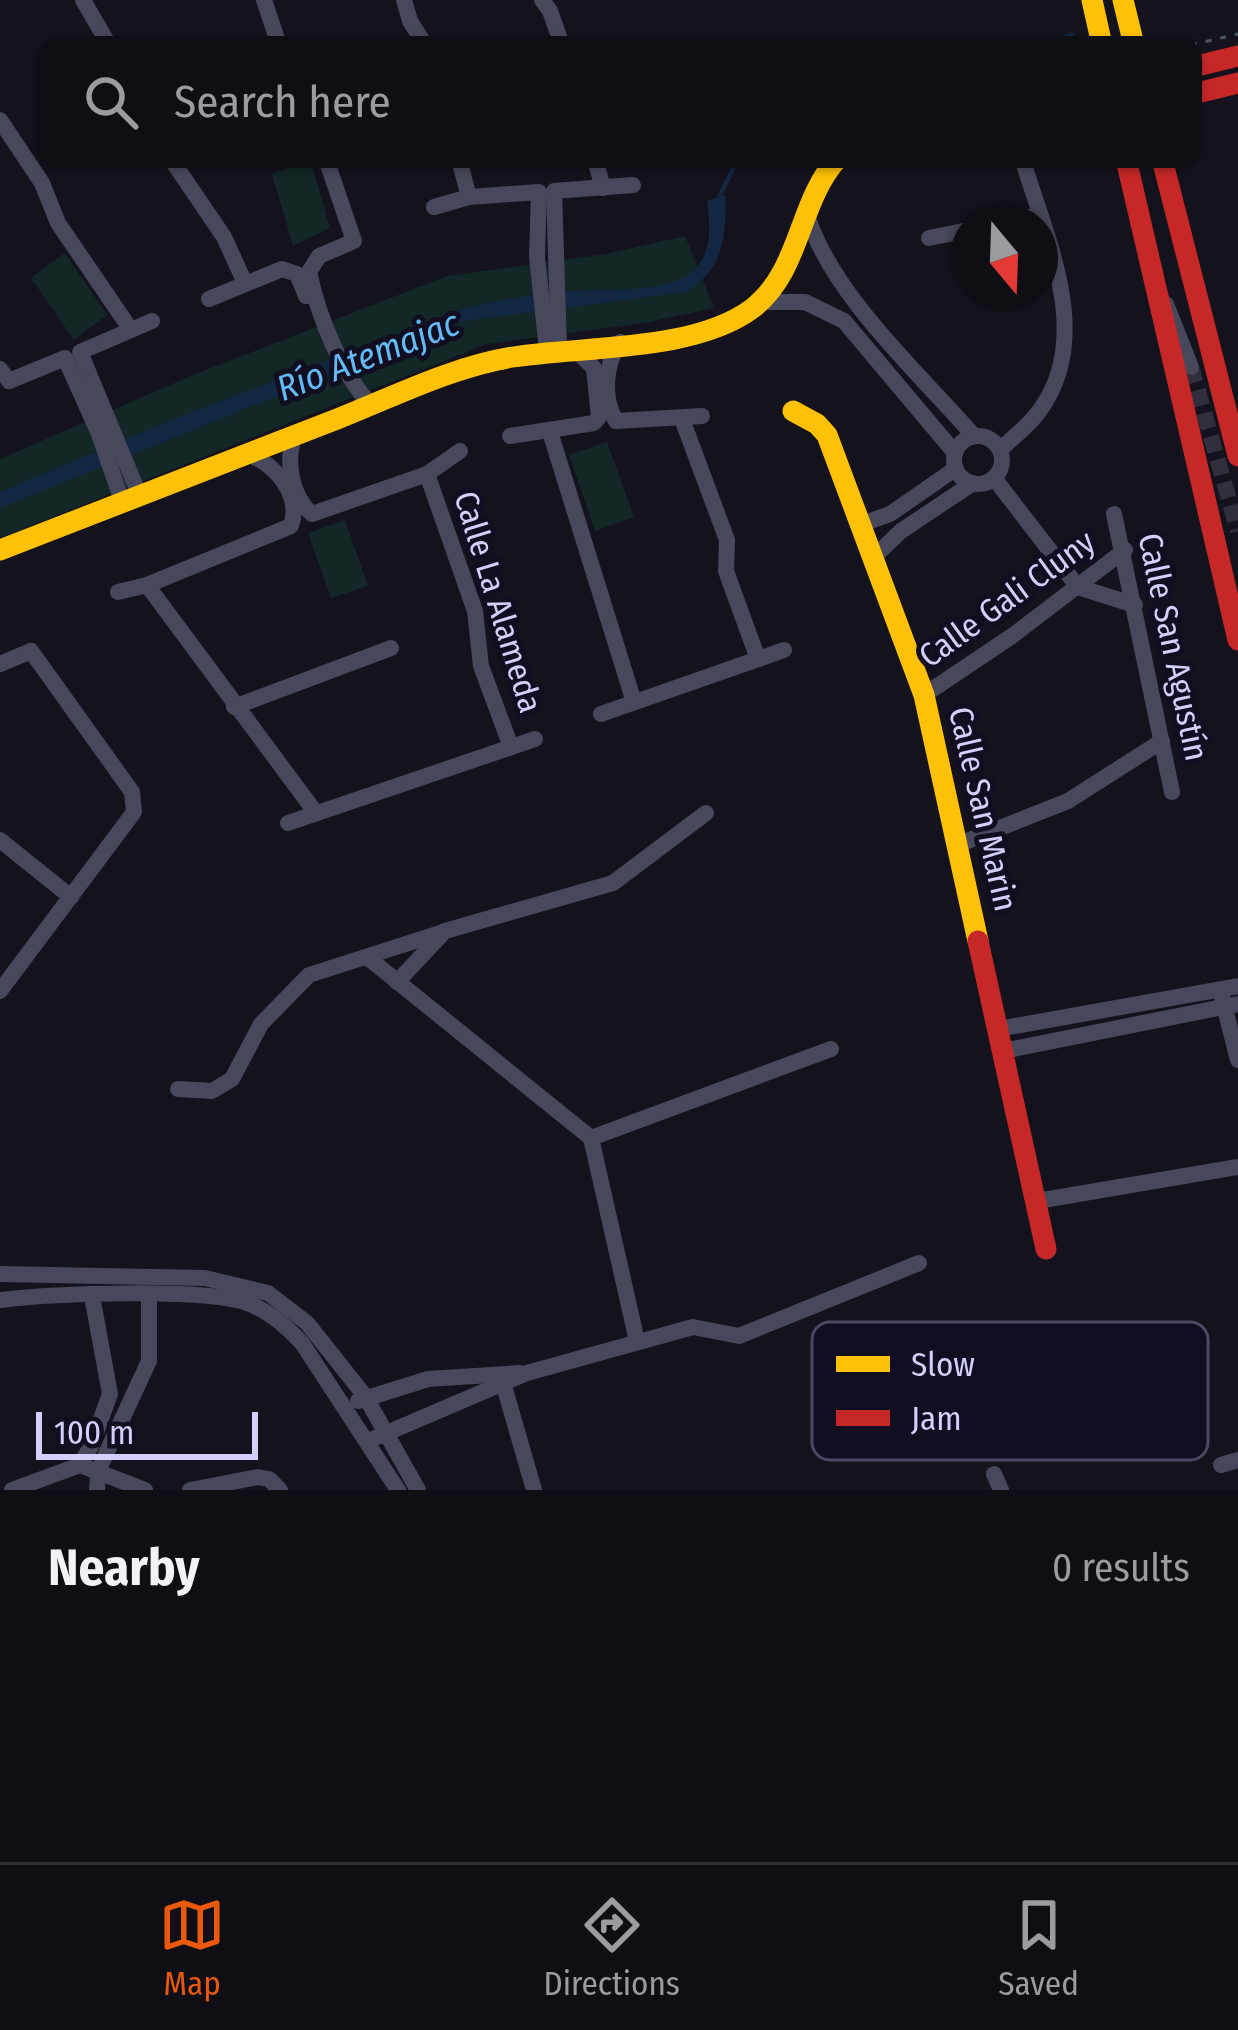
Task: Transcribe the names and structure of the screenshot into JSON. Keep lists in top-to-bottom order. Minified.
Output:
{"streets":{"street":["Calle Gali Cluny","Calle La Alameda","Calle San Agustín","Calle San Marin"]},"crossings":[["Calle Gali Cluny","Calle San Agustín"],["Calle Gali Cluny","Calle San Marin"]],"water":["Río Atemajac"],"legend":["Slow","Jam"],"scale_bar":"100 m","north":"bottom","page":{"search":"Search here","scale":"100 m","heading":["Nearby","0 results"],"nav":["Map","Directions","Saved"]}}
